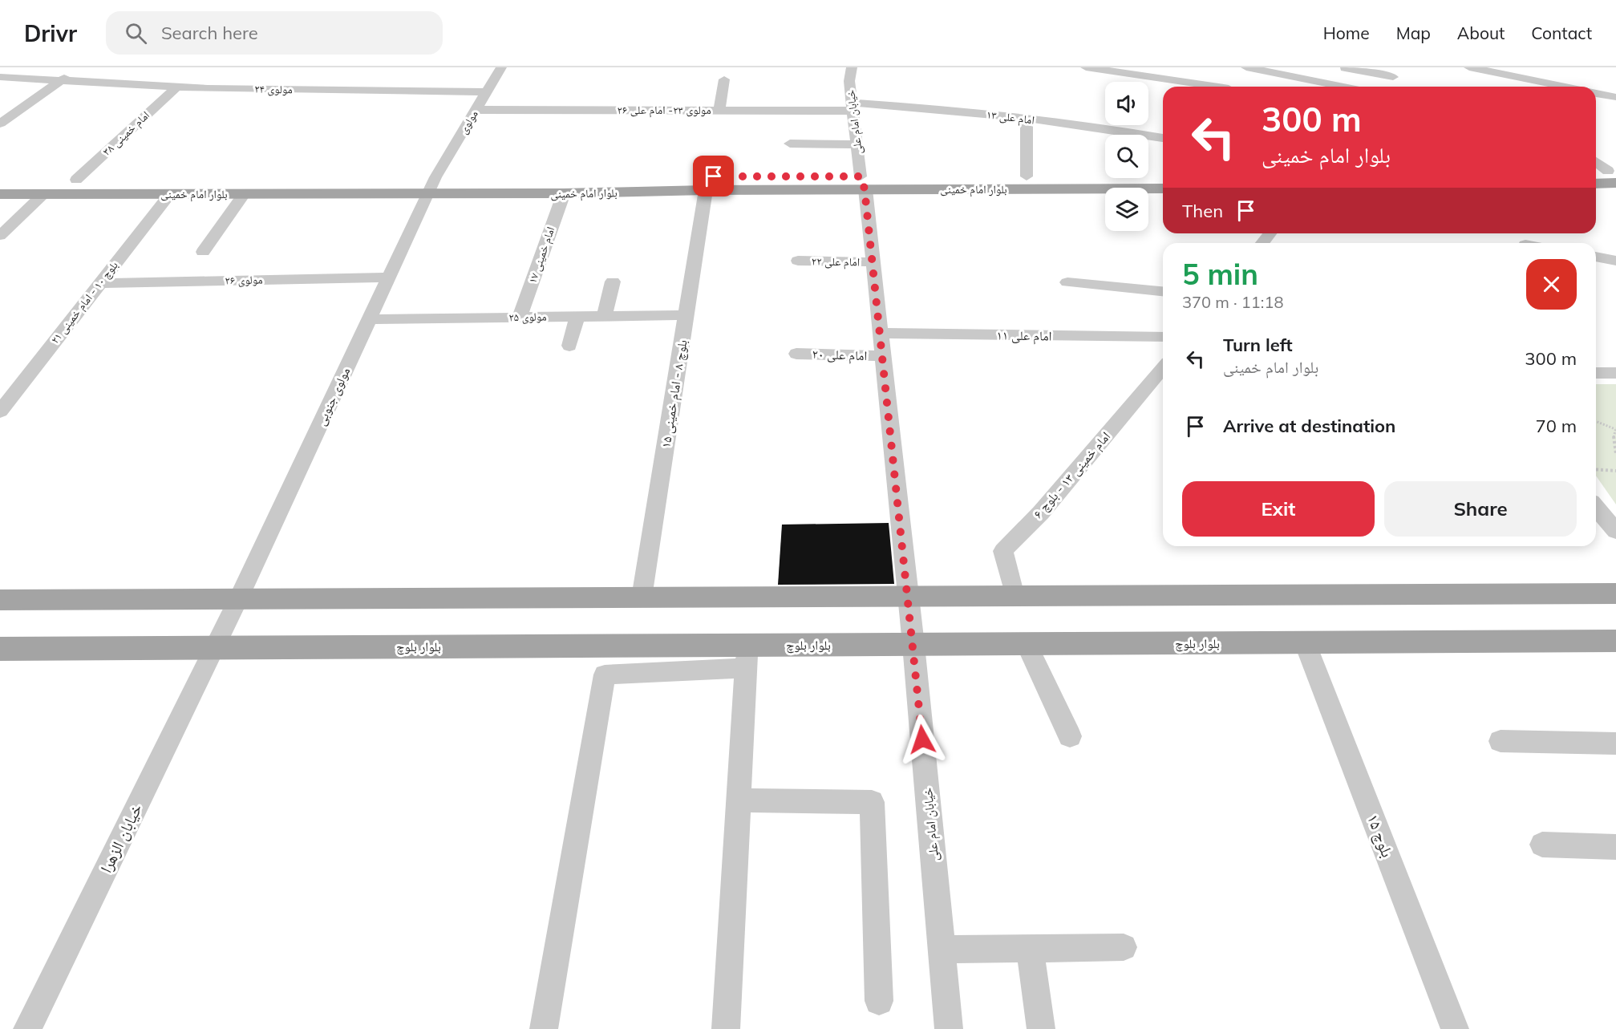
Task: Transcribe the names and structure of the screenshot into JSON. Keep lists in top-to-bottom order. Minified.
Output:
{"streets":{"main road":["بلوار امام خمینی","بلوار بلوچ"],"street":["مولوی ۲۴","مولوی ۲۳- امام علی ۲۶","امام علی ۱۳","مولوی","خیابان امام علی","امام خمینی ۳۸","امام خمینی ۱۷","امام علی ۲۲","مولوی ۲۶","بلوچ ۱۰ - امام خمینی ۲۱","مولوی ۲۵","امام علی ۱۱","امام علی ۲۰","بلوچ ۸ - امام خمینی ۱۵","مولوی جنوبی","امام خمینی ۱۳ - بلوچ ۶","بلوچ ۱۵","خیابان الزهرا"]},"crossings":[["مولوی ۲۴","مولوی"],["مولوی ۲۴","امام خمینی ۳۸"],["مولوی ۲۳- امام علی ۲۶","امام علی ۱۳"],["مولوی ۲۳- امام علی ۲۶","مولوی"],["مولوی ۲۳- امام علی ۲۶","خیابان امام علی"],["امام علی ۱۳","خیابان امام علی"],["مولوی","بلوار امام خمینی"],["مولوی","مولوی جنوبی"],["خیابان امام علی","بلوار امام خمینی"],["خیابان امام علی","امام علی ۲۲"],["خیابان امام علی","امام علی ۱۱"],["خیابان امام علی","امام علی ۲۰"],["خیابان امام علی","بلوار بلوچ"],["امام خمینی ۳۸","بلوار امام خمینی"],["بلوار امام خمینی","امام خمینی ۱۷"],["بلوار امام خمینی","بلوچ ۱۰ - امام خمینی ۲۱"],["بلوار امام خمینی","بلوچ ۸ - امام خمینی ۱۵"],["بلوار امام خمینی","مولوی جنوبی"],["امام خمینی ۱۷","مولوی ۲۵"],["مولوی ۲۶","بلوچ ۱۰ - امام خمینی ۲۱"],["مولوی ۲۶","مولوی جنوبی"],["مولوی ۲۵","بلوچ ۸ - امام خمینی ۱۵"],["مولوی ۲۵","مولوی جنوبی"],["مولوی جنوبی","بلوار بلوچ"],["مولوی جنوبی","خیابان الزهرا"],["بلوار بلوچ","بلوچ ۱۵"],["بلوار بلوچ","خیابان الزهرا"]],"page":{"header":"Drivr","search":"Search here","nav":["Home","Map","About","Contact"],"turn":["300 m","بلوار امام خمینی"],"then":"Then","heading":["5 min","370 m · 11:18"],"list":[{"name":"Turn left","note":"بلوار امام خمینی","value":"300 m"},{"name":"Arrive at destination","value":"70 m"}],"buttons":["Exit","Share"]}}
